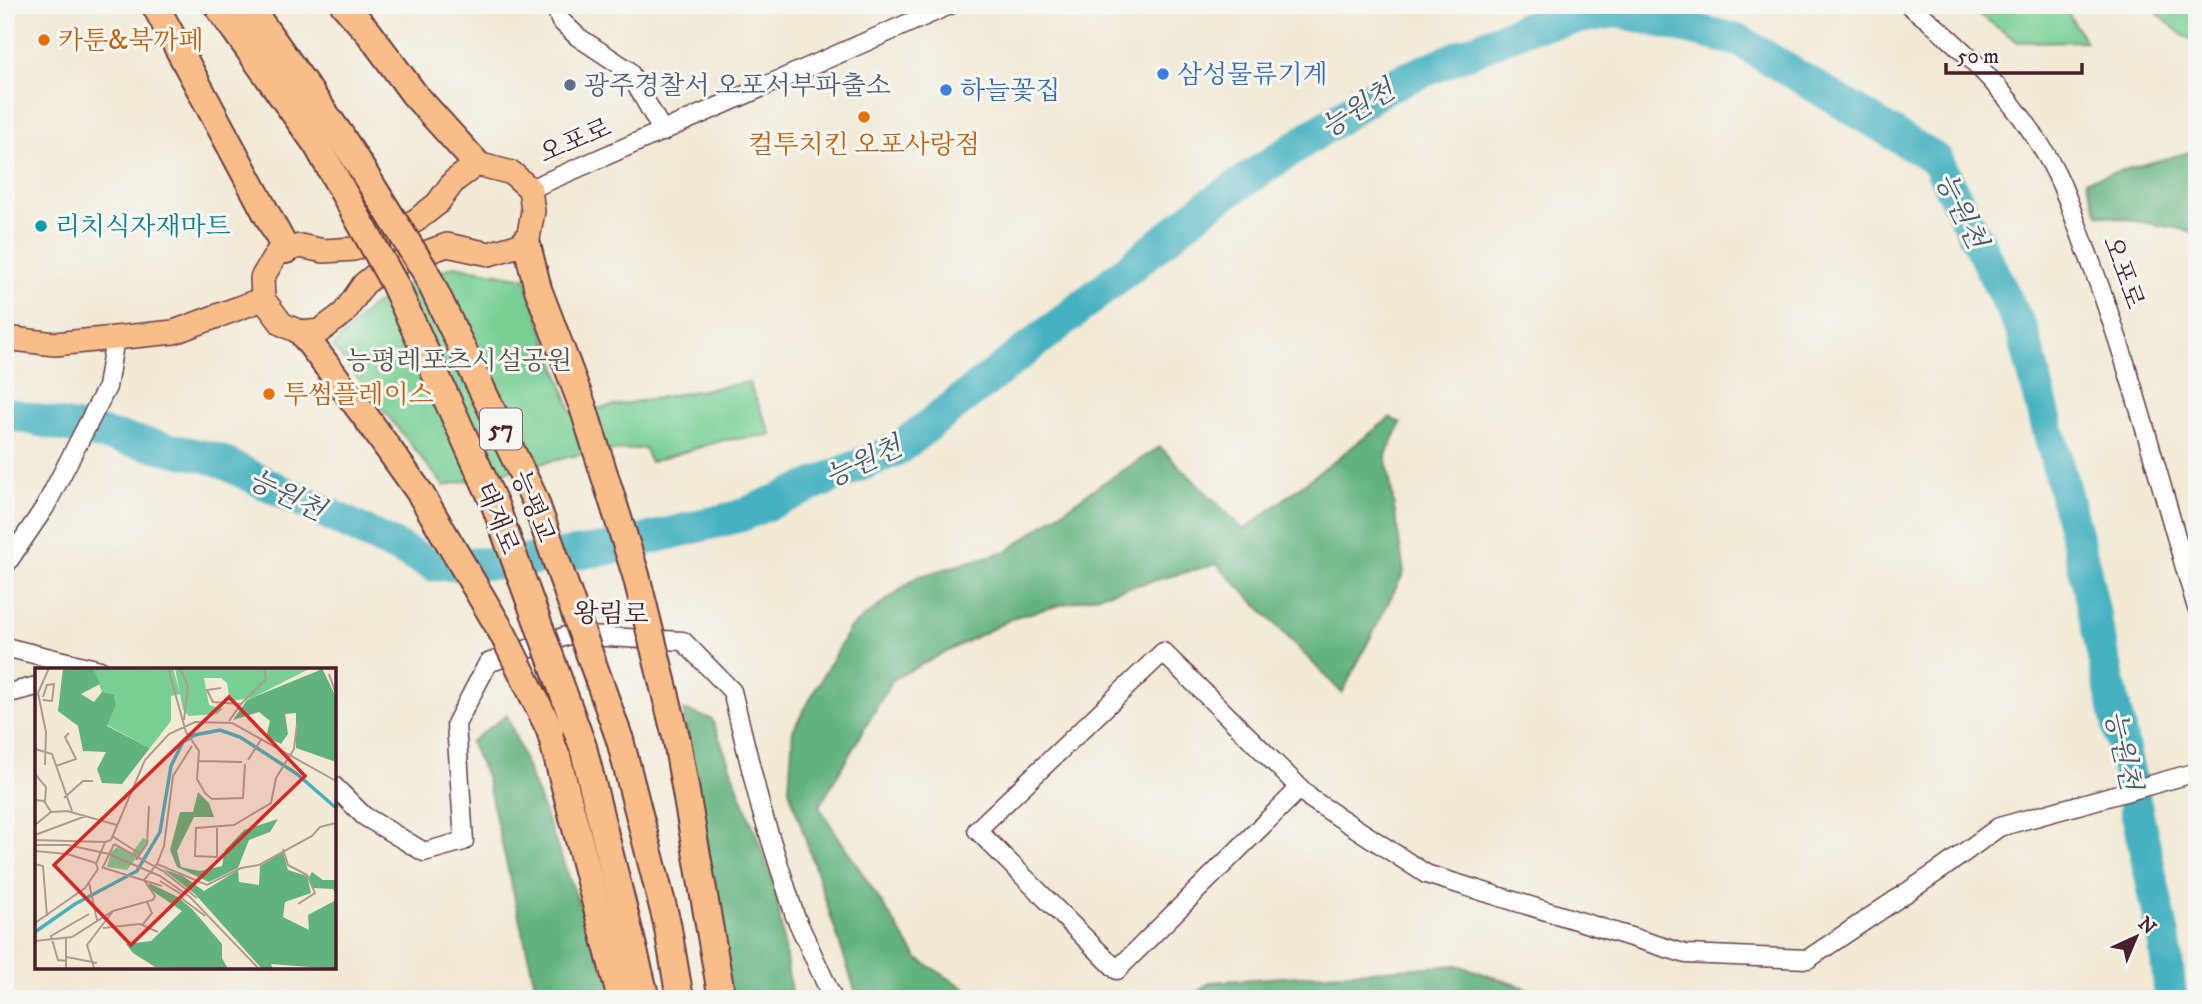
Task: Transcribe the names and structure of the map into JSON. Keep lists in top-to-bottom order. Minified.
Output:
{"streets":{"highway":["57","능평교","태재로"],"main road":["오포로"],"street":["왕림로"]},"crossings":[["능평교","태재로"]],"water":["능원천"],"parks":["능평레포츠시설공원"],"places":["카툰&북까페","삼성물류기계","광주경찰서 오포서부파출소","하늘꽃집","컬투치킨 오포사랑점","리치식자재마트","투썸플레이스"],"scale_bar":"50 m","north":"top right"}
